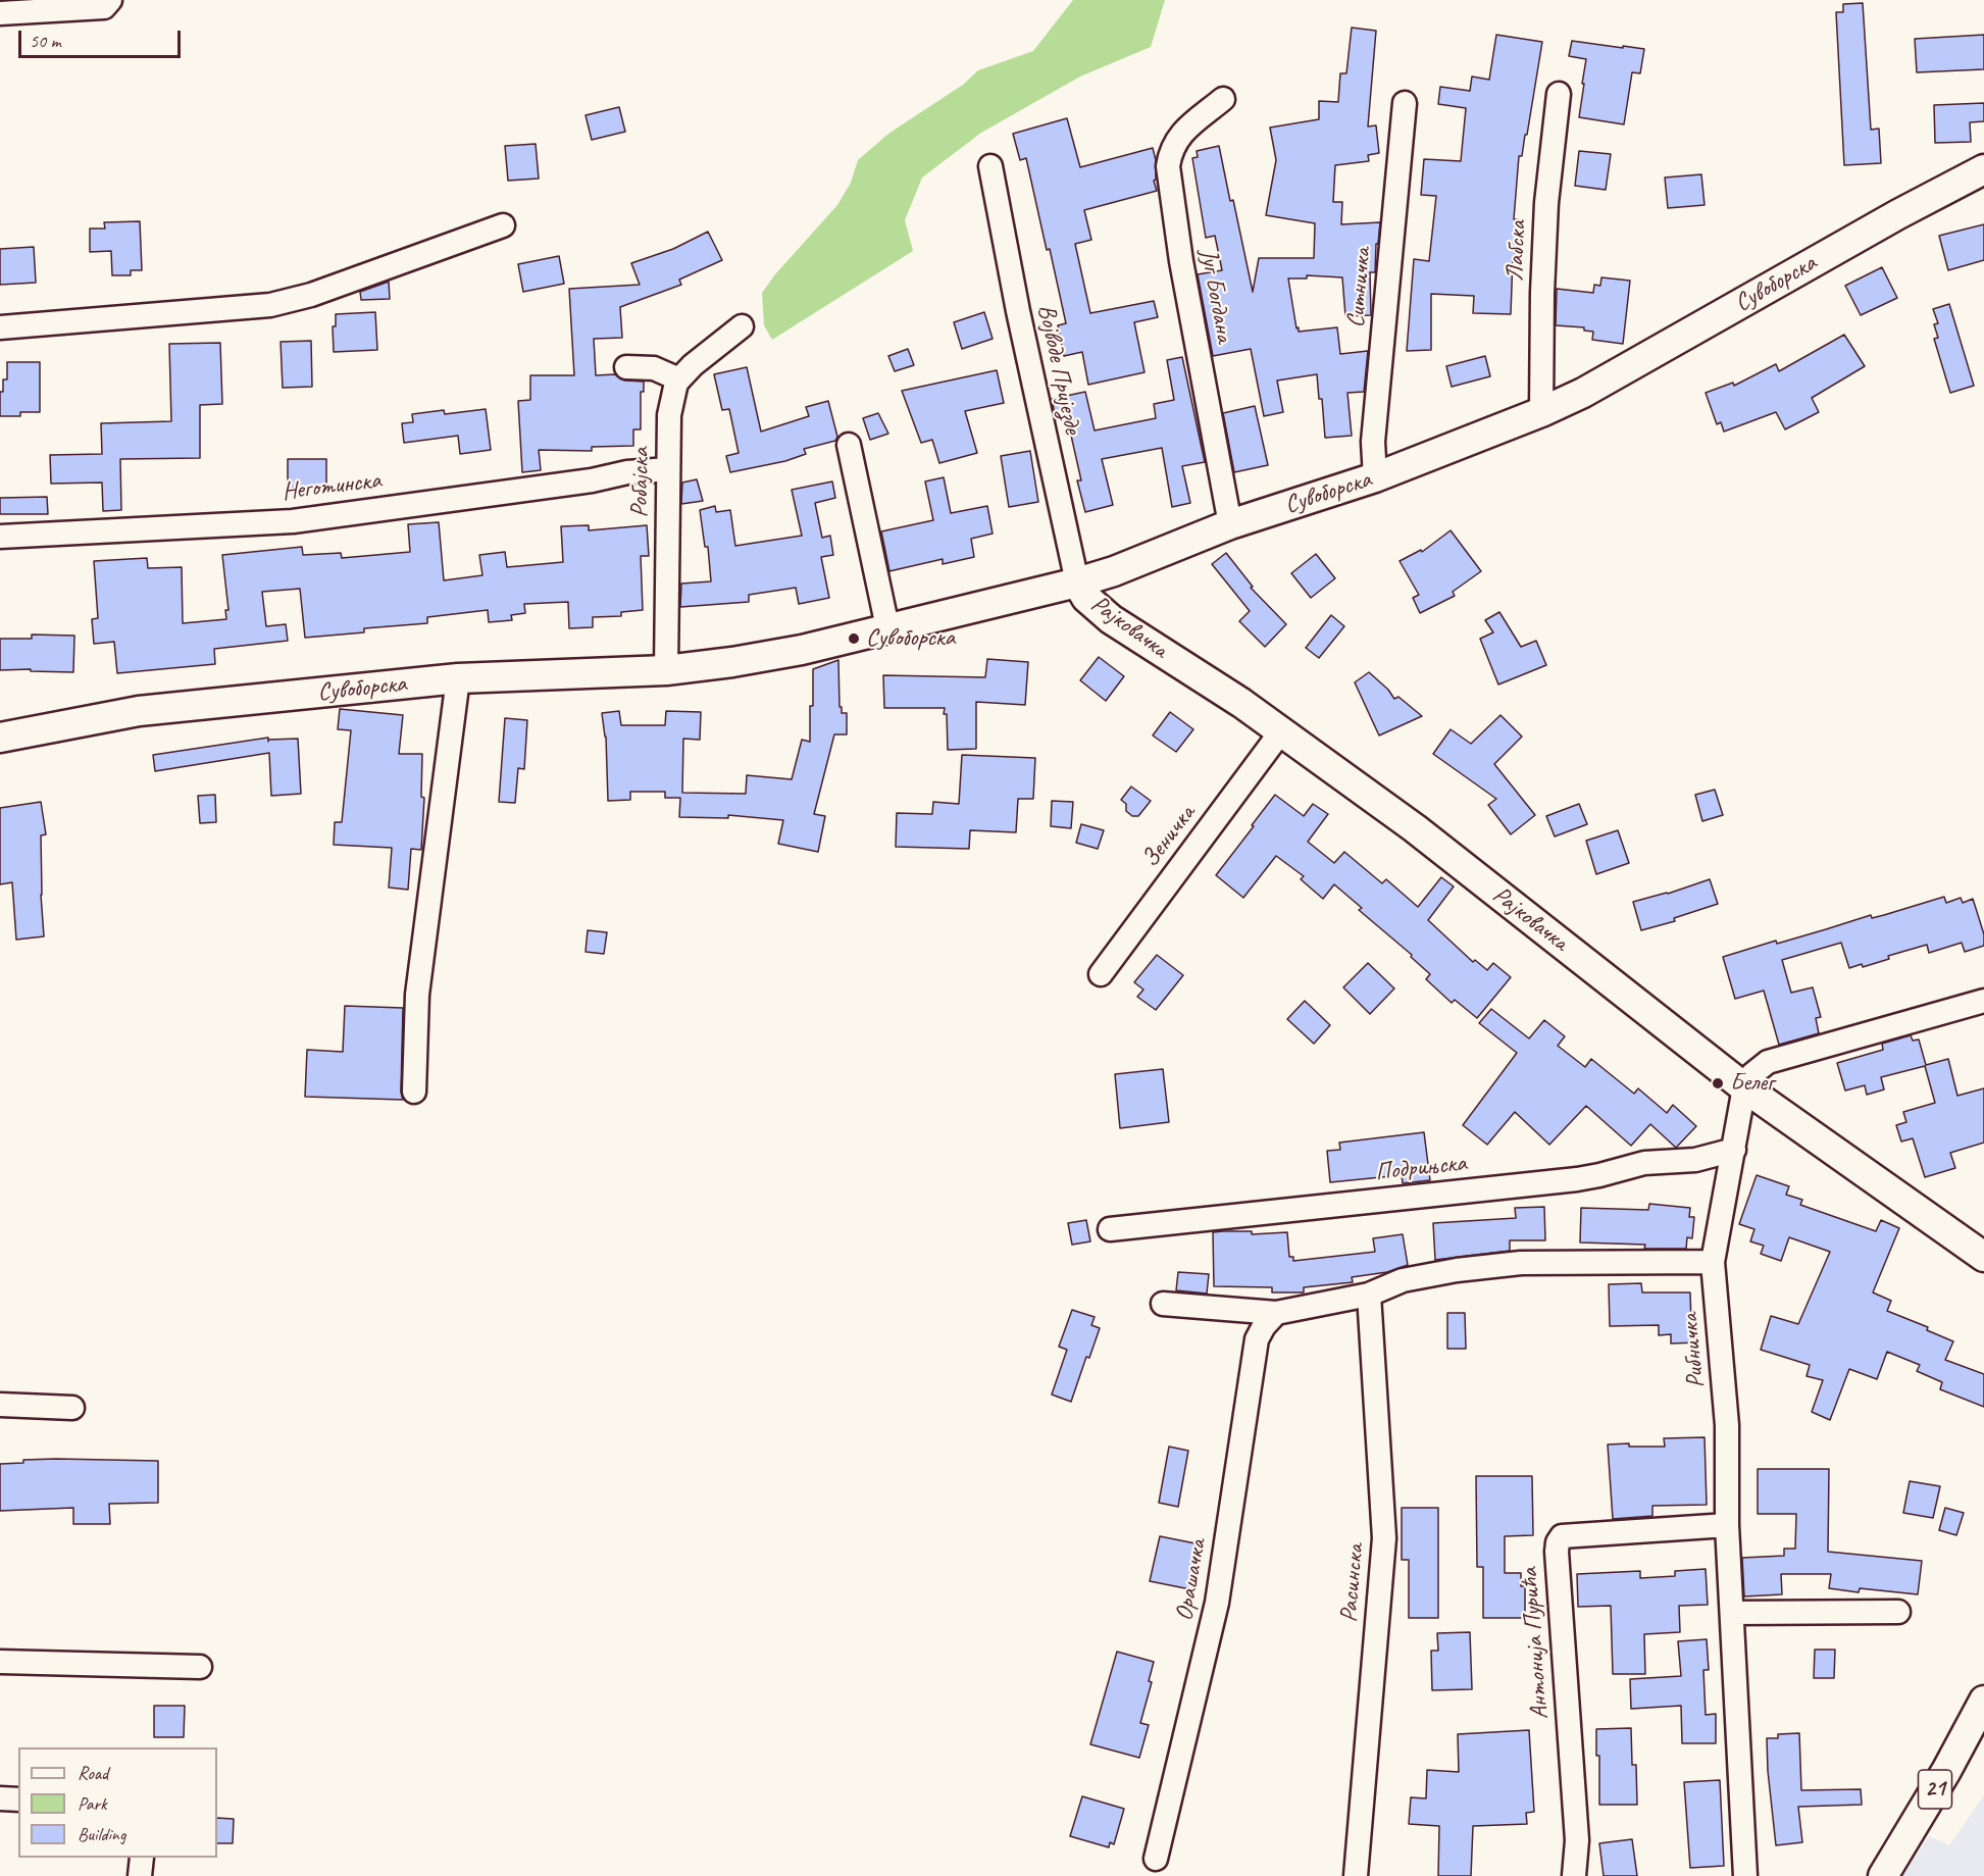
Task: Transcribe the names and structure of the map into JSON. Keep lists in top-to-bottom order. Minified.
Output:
{"streets":{"main road":["Сувоборска","Рајковачка","21"],"street":["Лабска","Ситничка","Југ Богдана","Војводе Пријезде","Робајска","Неготинска","Зеничка","Подрињска","Рибничка","Орашачка","Расинска","Антонија Пурића"]},"crossings":[["Лабска","Сувоборска"],["Сувоборска","Ситничка"],["Сувоборска","Југ Богдана"],["Сувоборска","Војводе Пријезде"],["Сувоборска","Робајска"],["Сувоборска","Рајковачка"],["Војводе Пријезде","Рајковачка"],["Робајска","Неготинска"],["Рајковачка","Зеничка"],["Рајковачка","Рибничка"],["Подрињска","Рибничка"],["Рибничка","Антонија Пурића"]],"places":["Сувоборска","Белег"],"legend":["Road","Park","Building"],"scale_bar":"50 m"}
